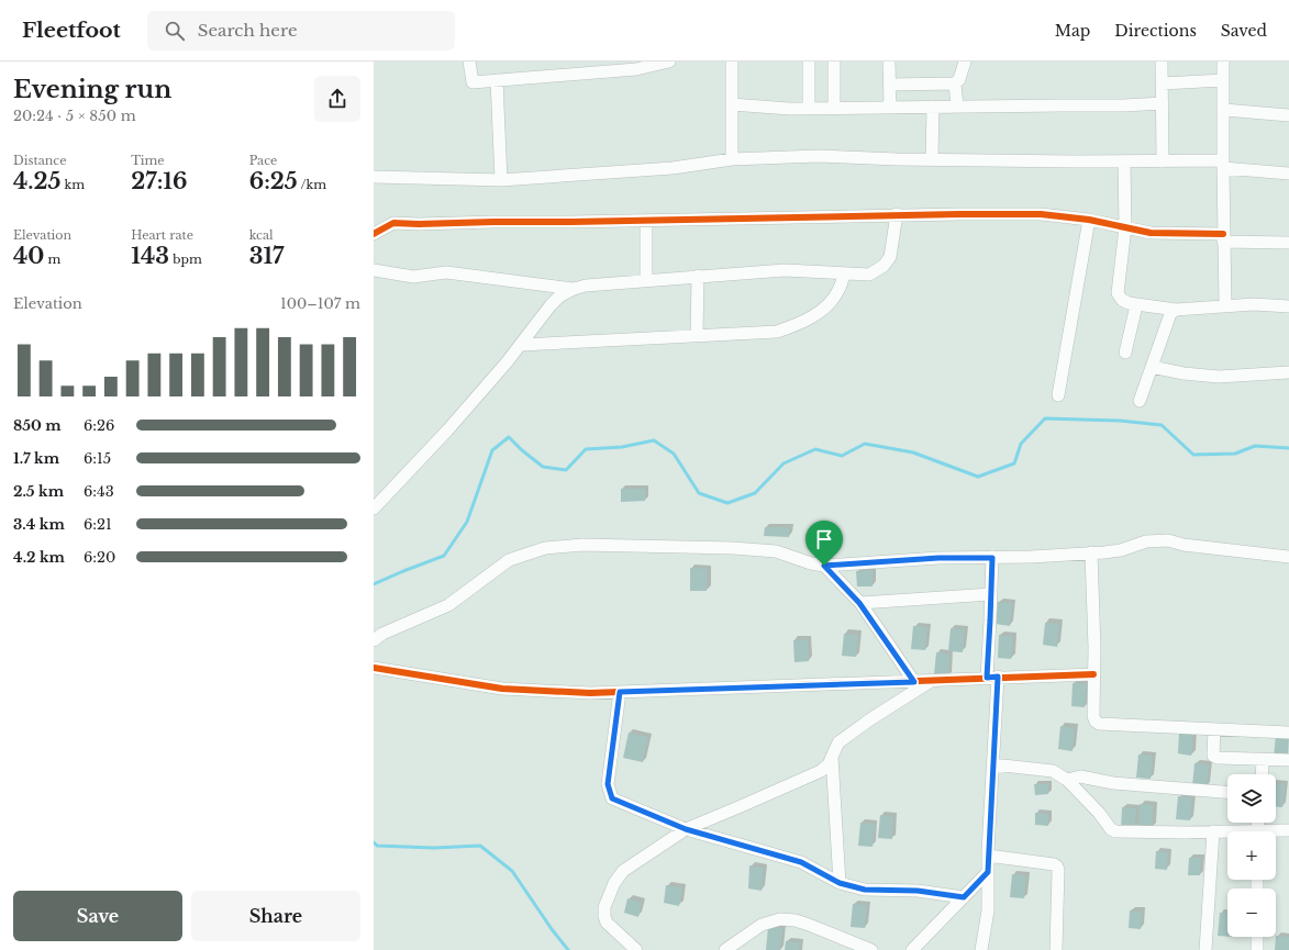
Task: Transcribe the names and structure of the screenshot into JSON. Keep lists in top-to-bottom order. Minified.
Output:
{"page":{"header":"Fleetfoot","search":"Search here","nav":["Map","Directions","Saved"],"heading":["Evening run","20:24 · 5 × 850 m"],"stats":[["Distance","4.25 km"],["Time","27:16"],["Pace","6:25 /km"],["Elevation","40 m"],["Heart rate","143 bpm"],["kcal","317"]],"chart":["Elevation","100–107 m"],"list":[{"name":"850 m","note":"6:26"},{"name":"1.7 km","note":"6:15"},{"name":"2.5 km","note":"6:43"},{"name":"3.4 km","note":"6:21"},{"name":"4.2 km","note":"6:20"}],"map_buttons":["+","−"],"buttons":["Save","Share"]}}
